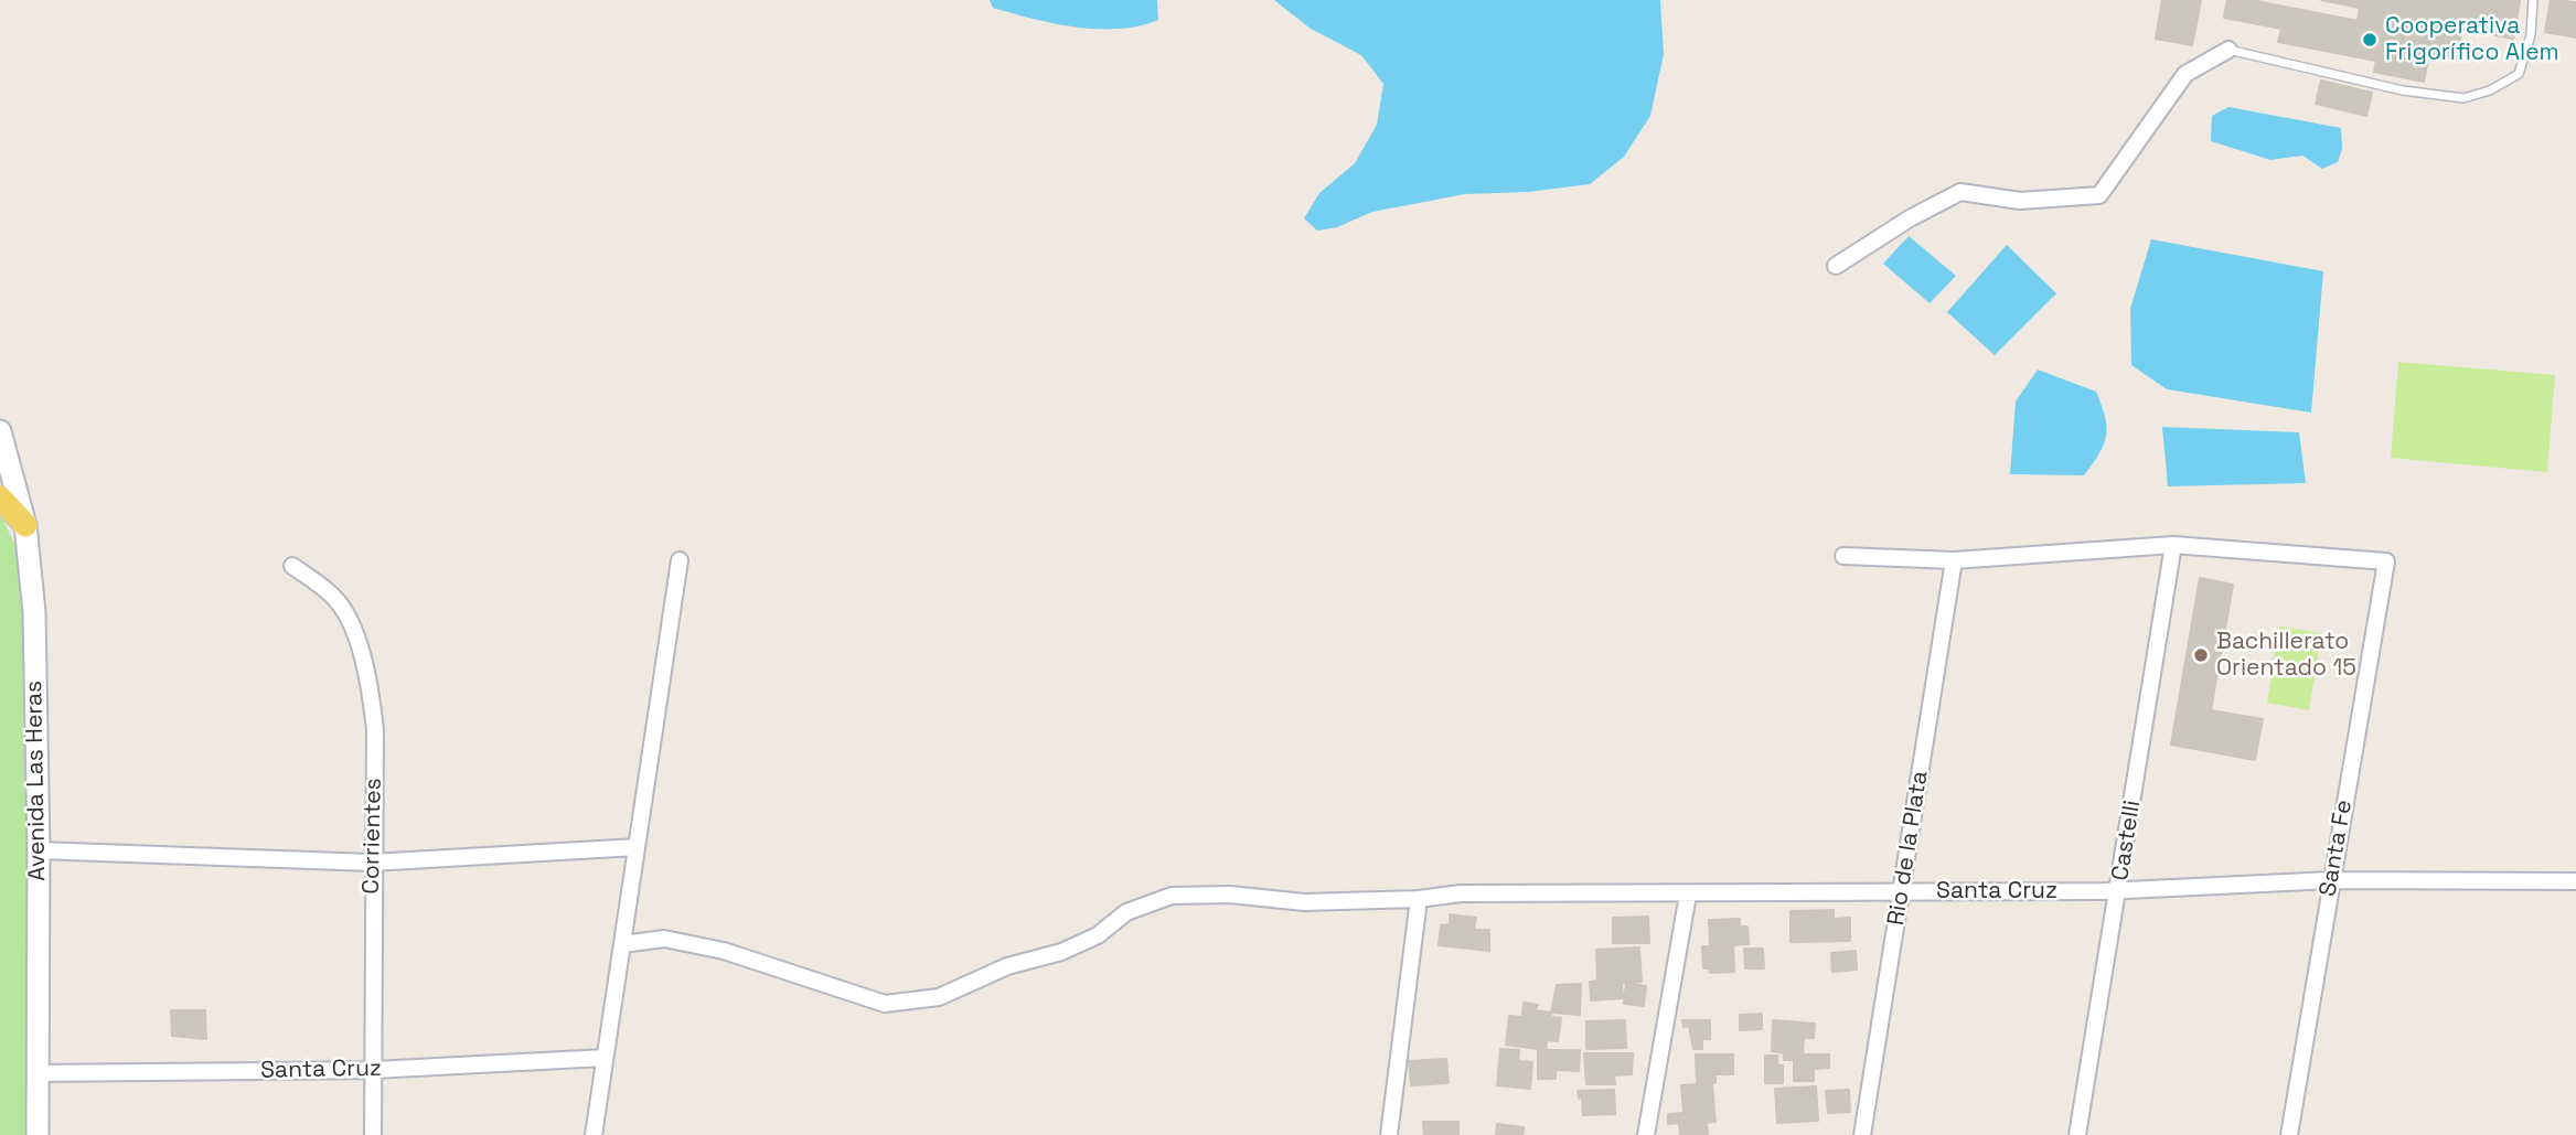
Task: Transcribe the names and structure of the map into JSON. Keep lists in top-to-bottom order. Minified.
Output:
{"streets":{"main road":["Avenida Las Heras"],"street":["Corrientes","Castelli","Rio de la Plata","Santa Fe","Santa Cruz"]},"crossings":[["Avenida Las Heras","Santa Cruz"],["Corrientes","Santa Cruz"],["Castelli","Santa Fe"],["Castelli","Santa Cruz"],["Rio de la Plata","Santa Cruz"],["Santa Fe","Santa Cruz"]],"places":["Cooperativa Frigorífico Alem","Bachillerato Orientado 15"]}
